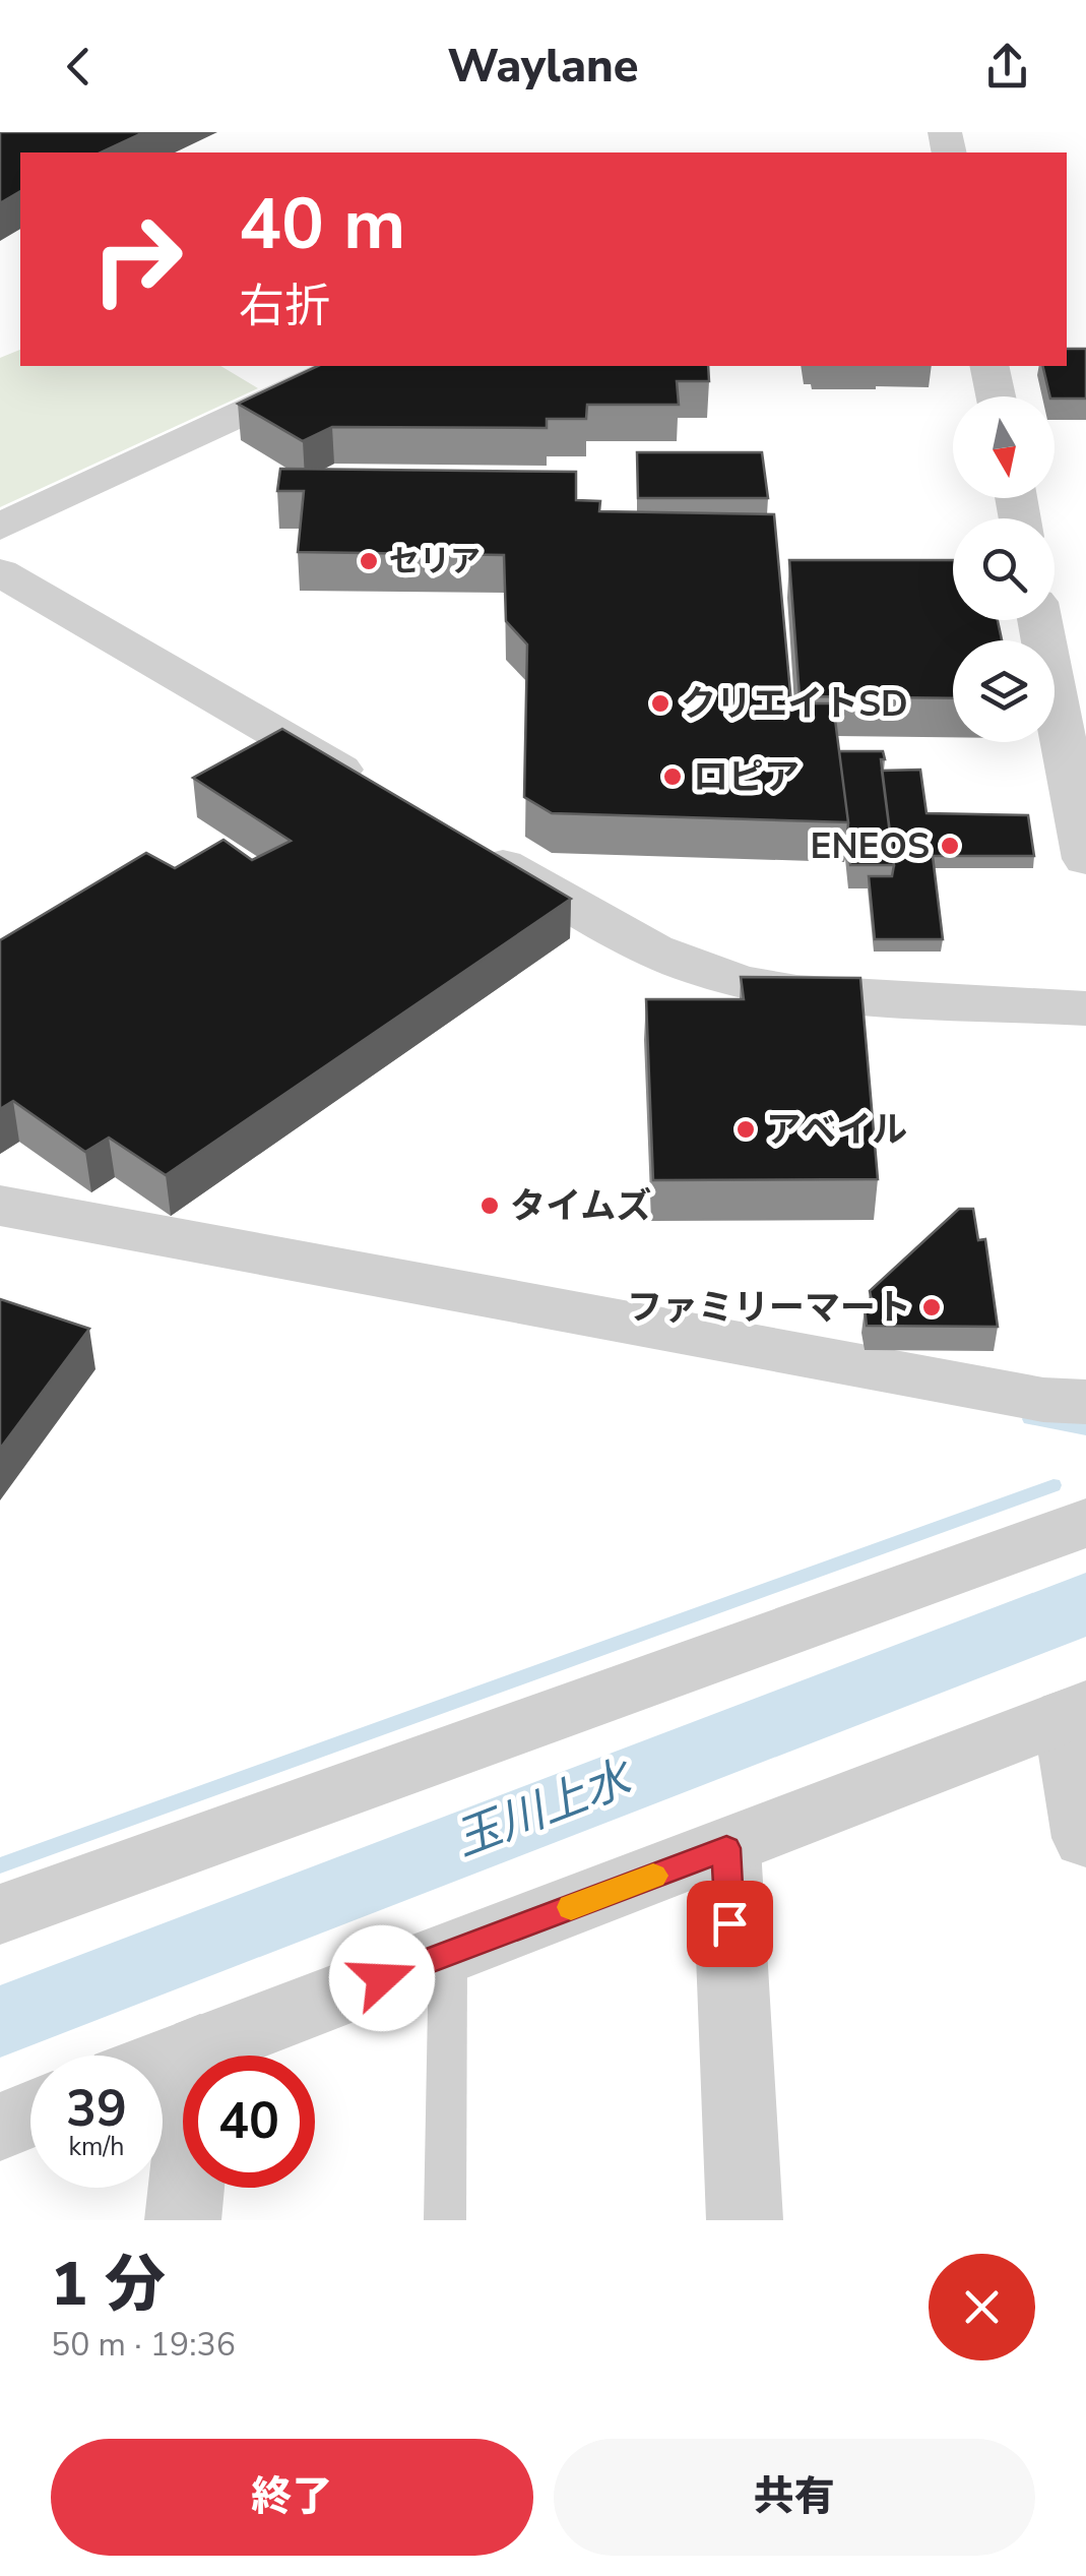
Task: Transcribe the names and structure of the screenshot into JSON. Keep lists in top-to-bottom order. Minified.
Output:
{"water":["玉川上水"],"places":["セリア","クリエイトSD","ロピア","ENEOS","アベイル","タイムズ","ファミリーマート"],"north":"bottom","page":{"header":"Waylane","turn":["40 m","右折"],"speed":"39 km/h","limit":"40","heading":["1 分","50 m · 19:36"],"buttons":["終了","共有"]}}
